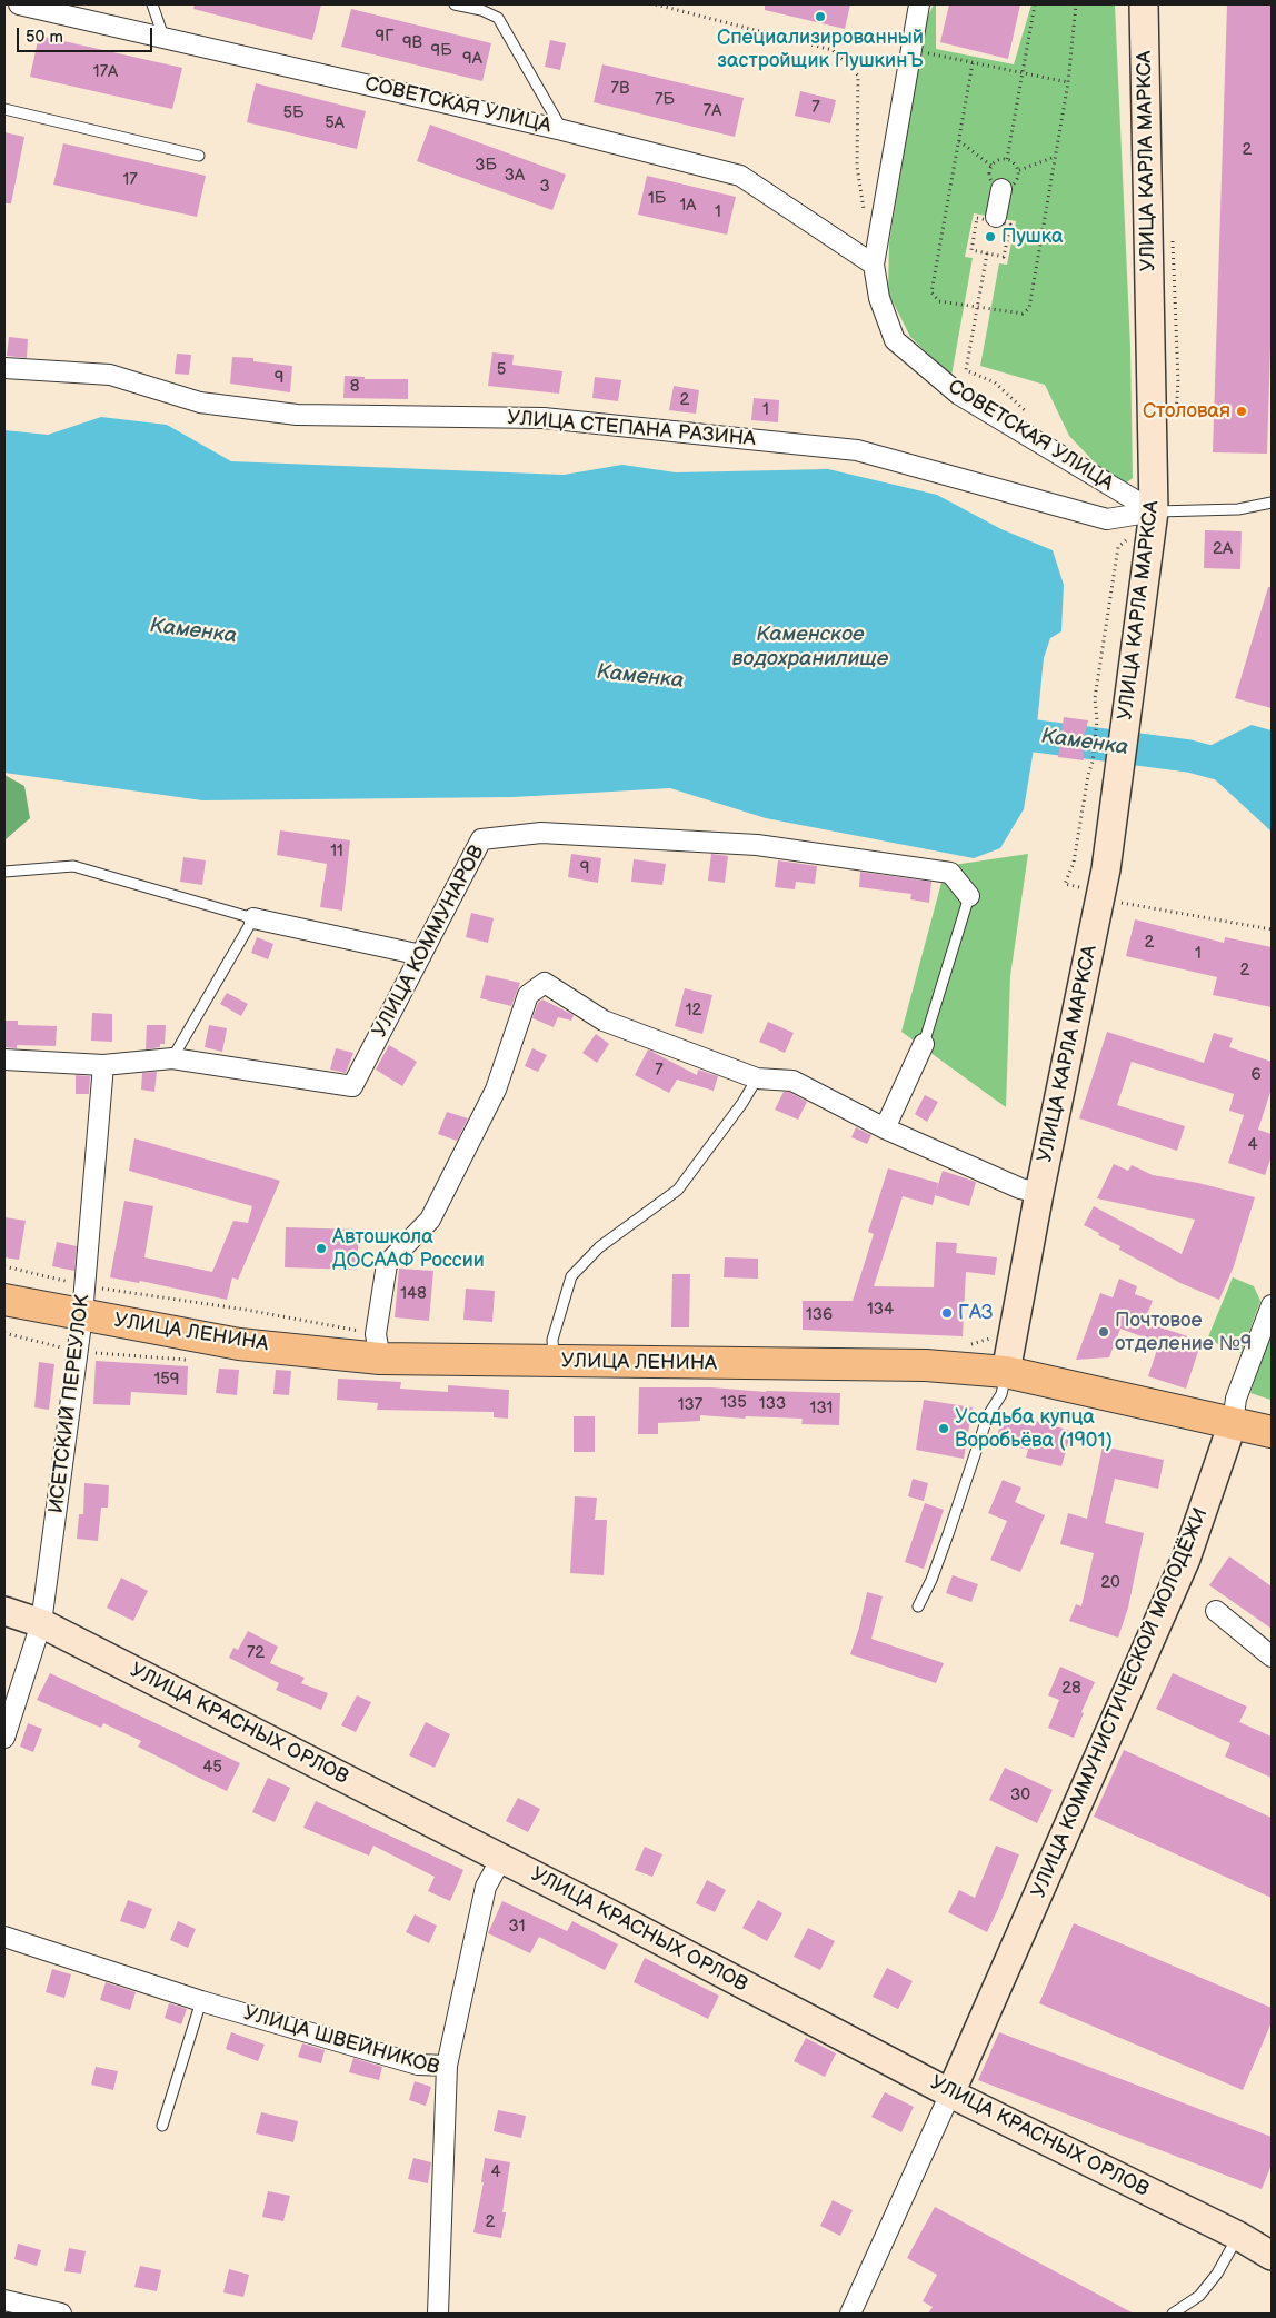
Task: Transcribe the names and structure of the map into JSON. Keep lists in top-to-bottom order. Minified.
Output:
{"streets":{"main road":["УЛИЦА ЛЕНИНА"],"street":["СОВЕТСКАЯ УЛИЦА","УЛИЦА КАРЛА МАРКСА","УЛИЦА СТЕПАНА РАЗИНА","УЛИЦА КОММУНАРОВ","ИСЕТСКИЙ ПЕРЕУЛОК","УЛИЦА КОММУНИСТИЧЕСКОЙ МОЛОДЁЖИ","УЛИЦА КРАСНЫХ ОРЛОВ","УЛИЦА ШВЕЙНИКОВ"]},"crossings":[["СОВЕТСКАЯ УЛИЦА","УЛИЦА КАРЛА МАРКСА"],["СОВЕТСКАЯ УЛИЦА","УЛИЦА СТЕПАНА РАЗИНА"],["УЛИЦА КАРЛА МАРКСА","УЛИЦА СТЕПАНА РАЗИНА"],["УЛИЦА КАРЛА МАРКСА","УЛИЦА ЛЕНИНА"],["УЛИЦА КОММУНАРОВ","ИСЕТСКИЙ ПЕРЕУЛОК"],["УЛИЦА ЛЕНИНА","ИСЕТСКИЙ ПЕРЕУЛОК"],["УЛИЦА ЛЕНИНА","УЛИЦА КОММУНИСТИЧЕСКОЙ МОЛОДЁЖИ"],["ИСЕТСКИЙ ПЕРЕУЛОК","УЛИЦА КРАСНЫХ ОРЛОВ"],["УЛИЦА КОММУНИСТИЧЕСКОЙ МОЛОДЁЖИ","УЛИЦА КРАСНЫХ ОРЛОВ"]],"water":["Каменка","Каменское водохранилище"],"places":["Специализированный застройщик ПушкинЪ","Пушка","Столовая","Автошкола ДОСААФ России","ГАЗ","Почтовое отделение №9","Усадьба купца Воробьёва (1901)"],"house_numbers":["9Г","9В","9Б","9А","17А","7В","7Б","7","7А","5Б","5А","2","3Б","3А","17","3","1Б","1А","1","5","9","8","2","1","2А","11","9","2","1","2","12","7","6","4","148","134","136","159","135","133","137","131","20","72","28","45","30","31","4","2"],"scale_bar":"50 m"}
